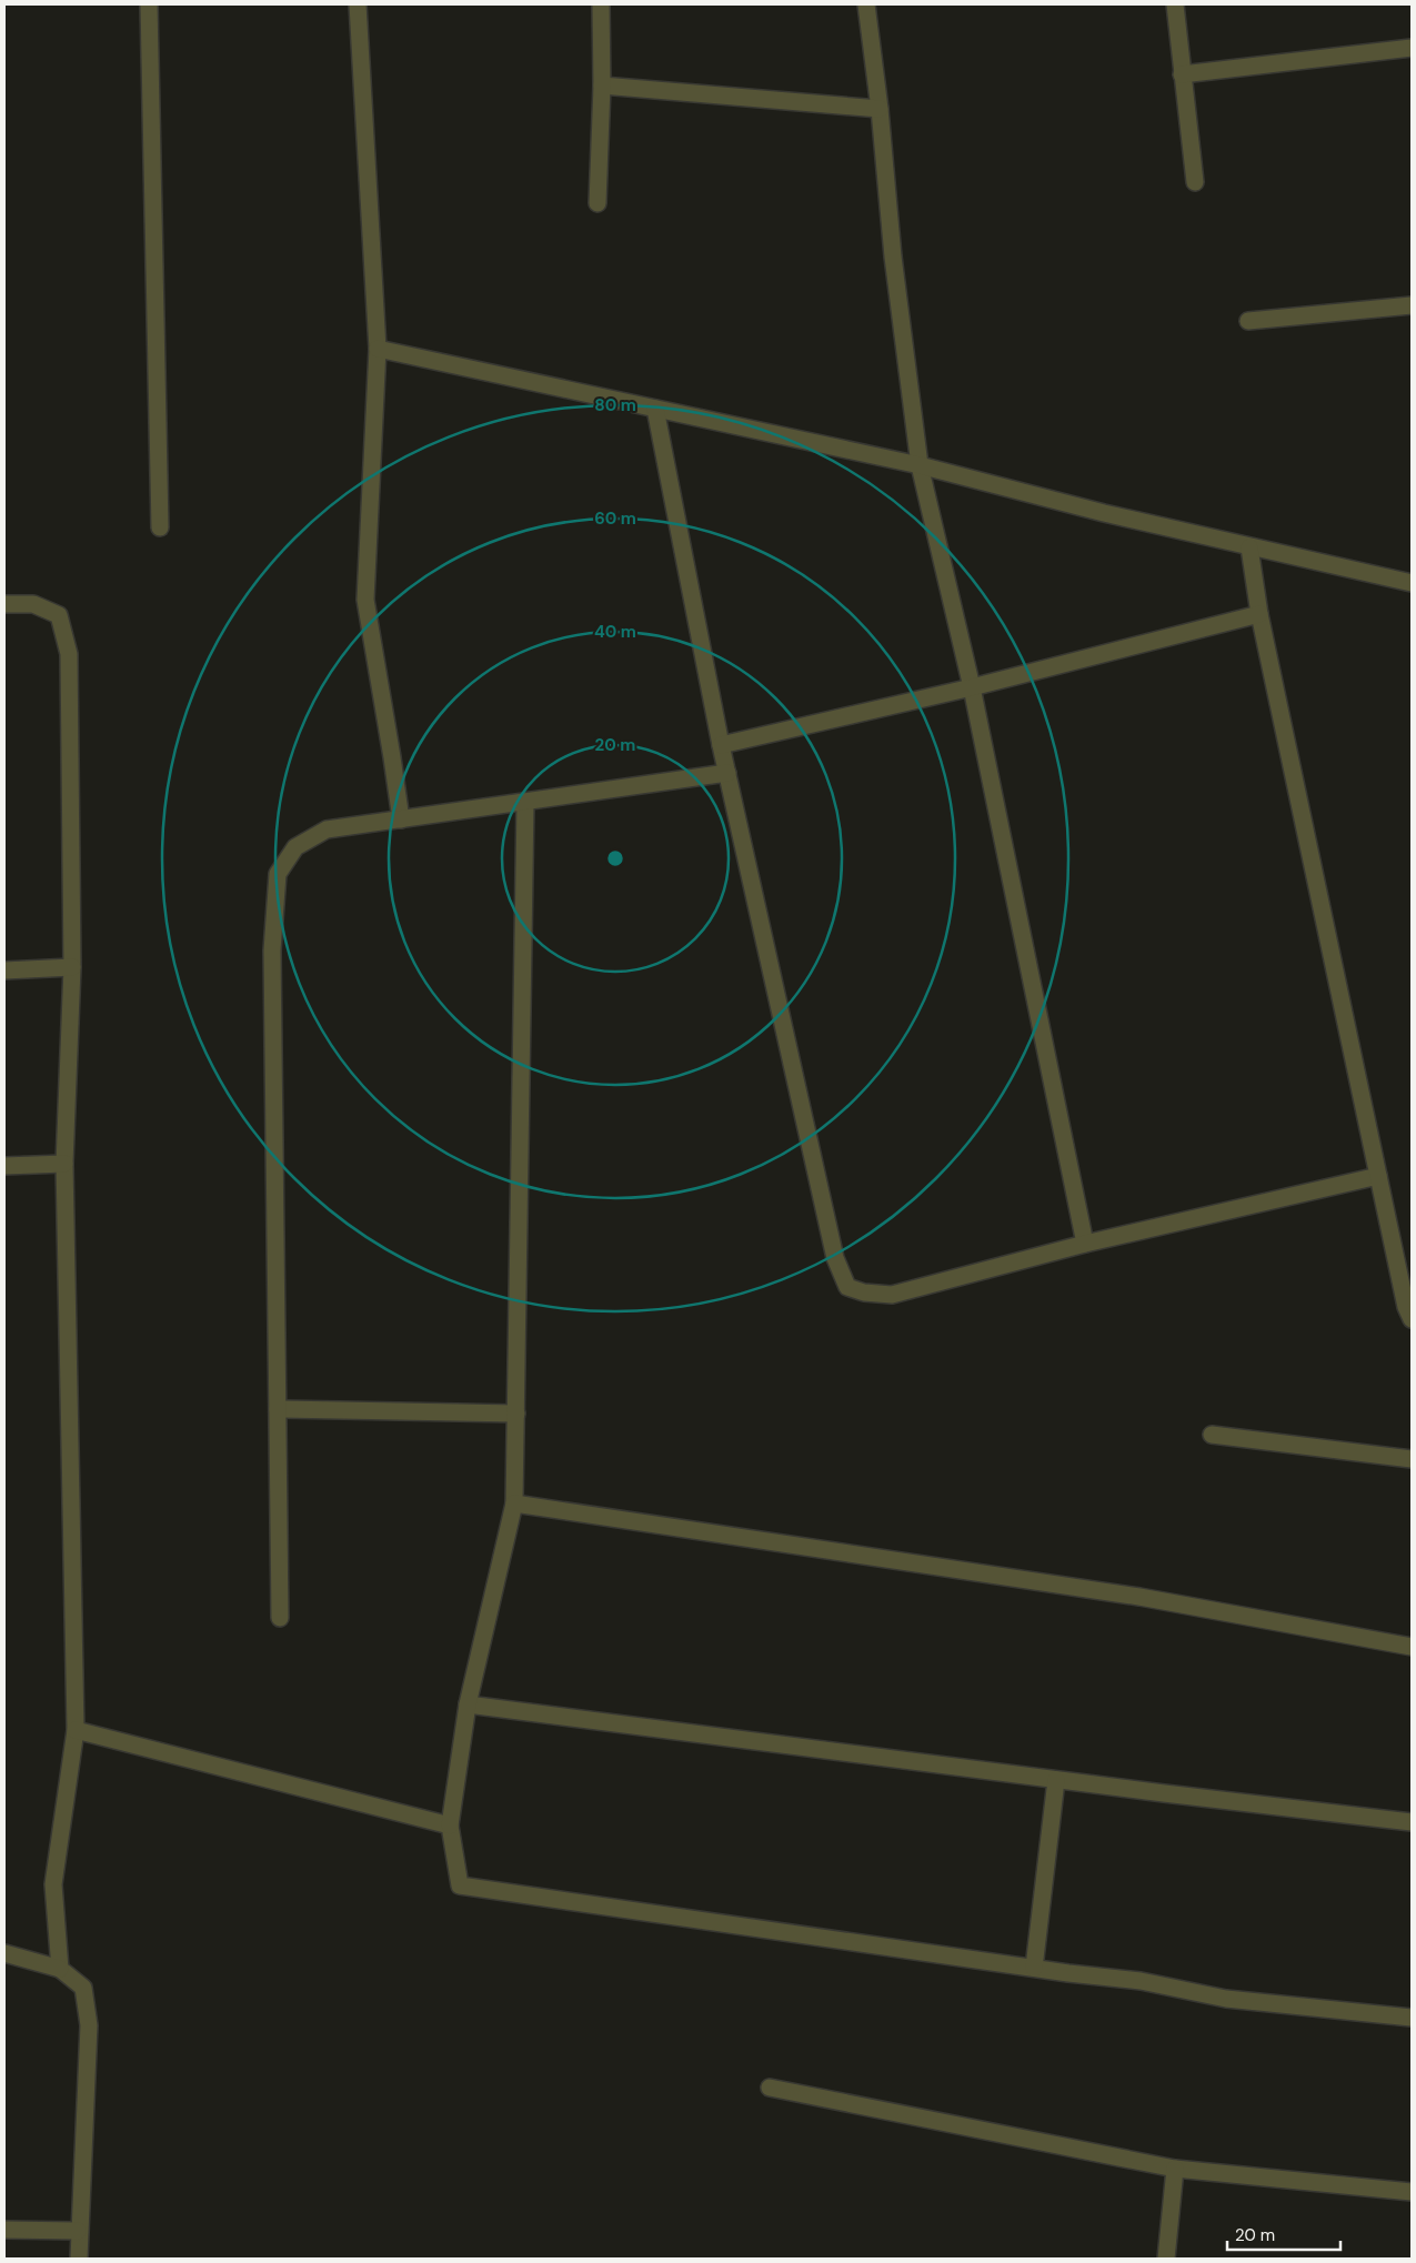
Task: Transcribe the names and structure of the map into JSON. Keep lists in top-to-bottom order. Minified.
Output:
{"scale_bar":"20 m","rings":["80 m","60 m","40 m","20 m"]}
